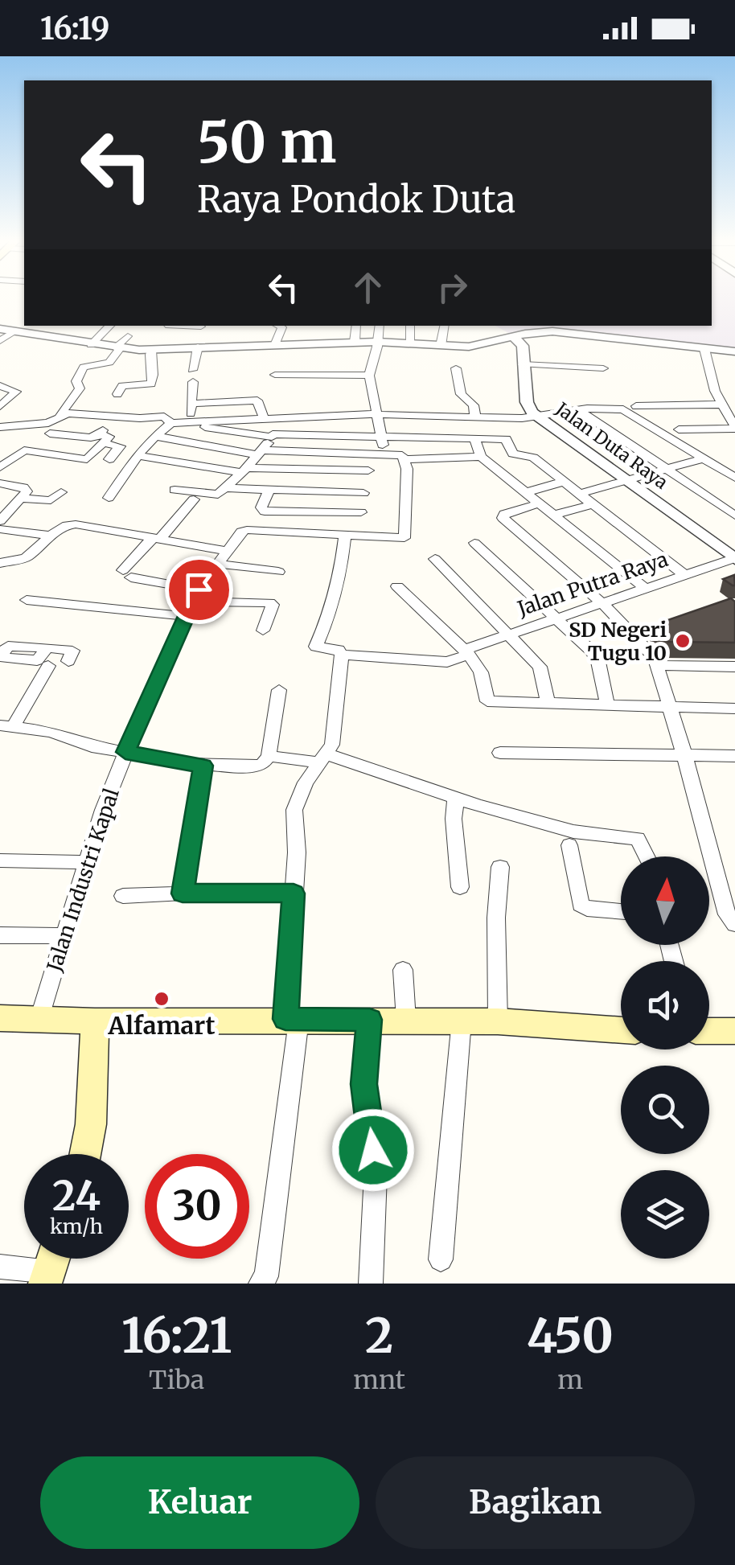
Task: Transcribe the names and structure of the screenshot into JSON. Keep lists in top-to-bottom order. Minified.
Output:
{"streets":{"street":["Jalan Duta Raya","Jalan Putra Raya","Jalan Industri Kapal"]},"crossings":[["Jalan Duta Raya","Jalan Putra Raya"]],"places":["SD Negeri Tugu 10","Alfamart"],"north":"top","page":{"status":"16:19","turn":["50 m","Raya Pondok Duta"],"speed":"24 km/h","limit":"30","eta":["16:21","Tiba","2","mnt","450","m"],"buttons":["Keluar","Bagikan"]}}
